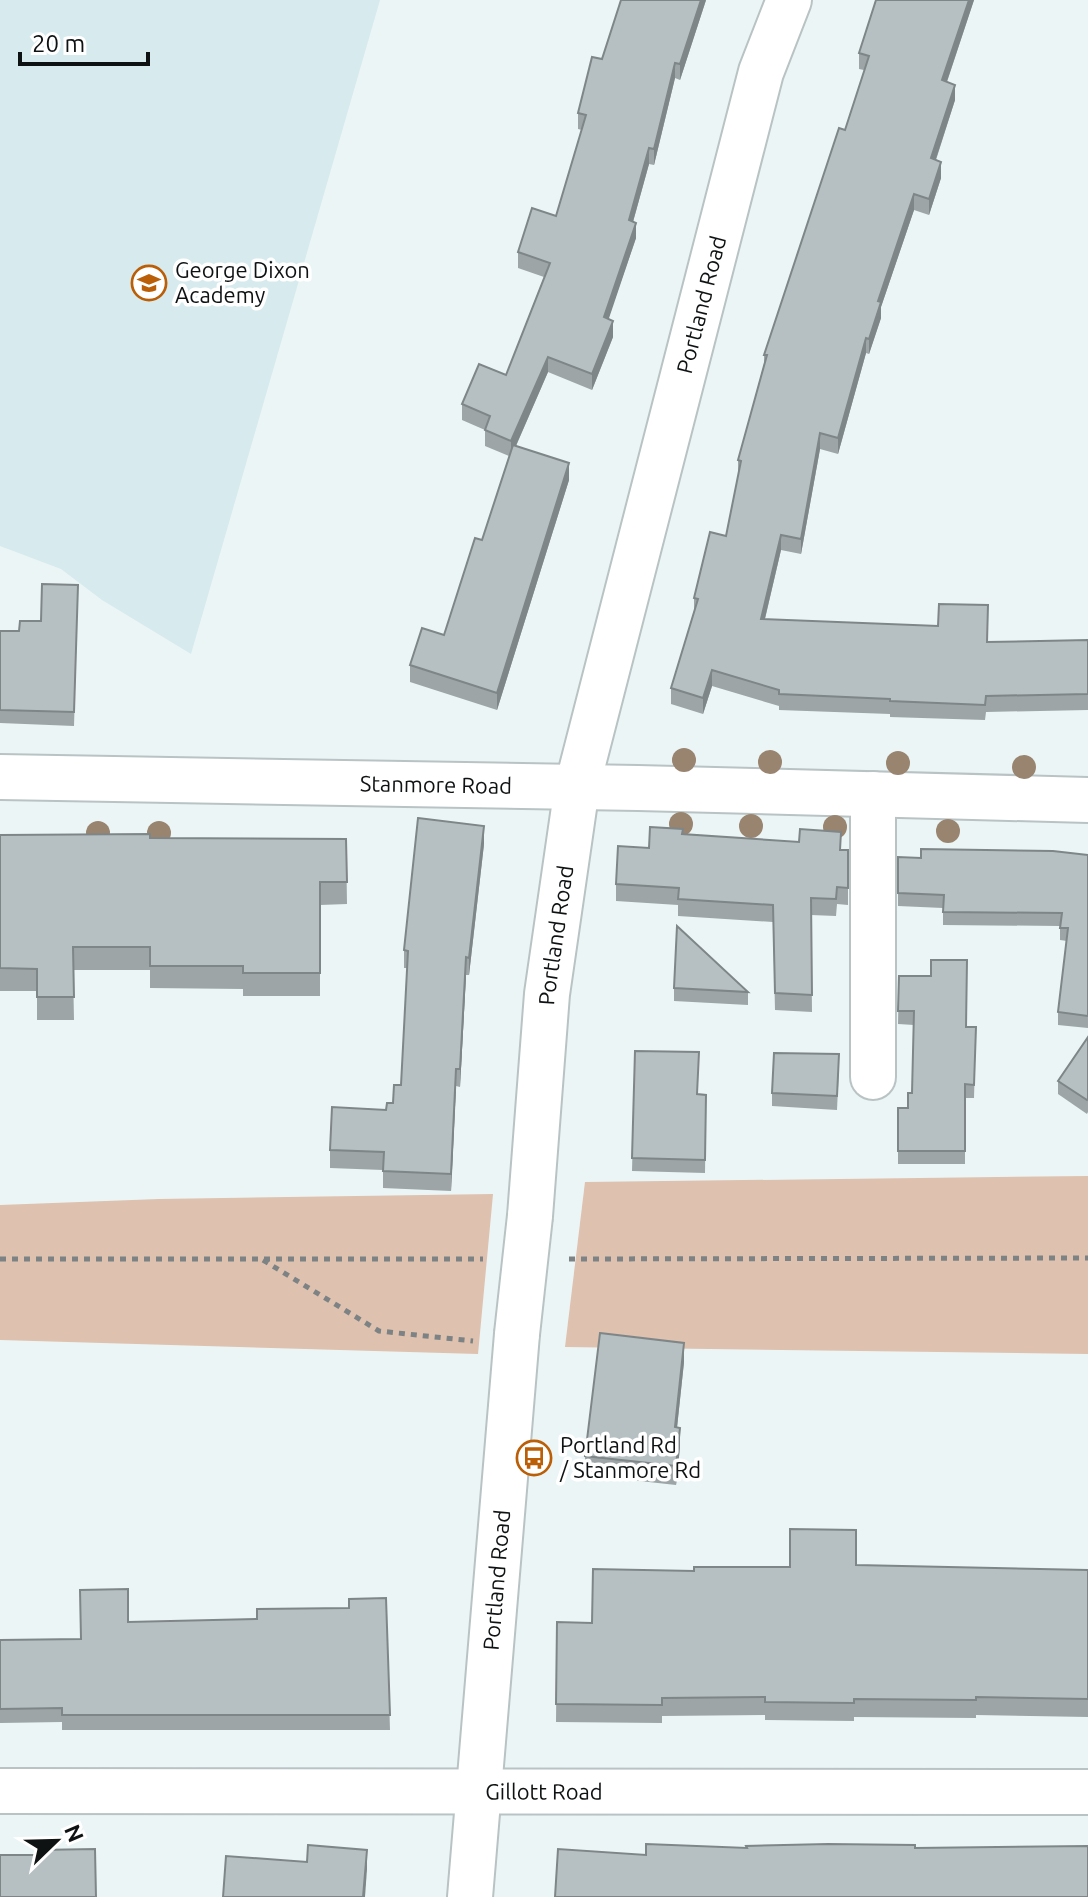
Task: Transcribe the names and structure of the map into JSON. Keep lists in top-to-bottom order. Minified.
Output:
{"streets":{"street":["Portland Road","Stanmore Road","Gillott Road"]},"crossings":[["Portland Road","Stanmore Road"],["Portland Road","Gillott Road"]],"places":{"school or university":["George Dixon Academy"],"bus stop":["Portland Rd / Stanmore Rd"]},"scale_bar":"20 m","north":"top right"}
